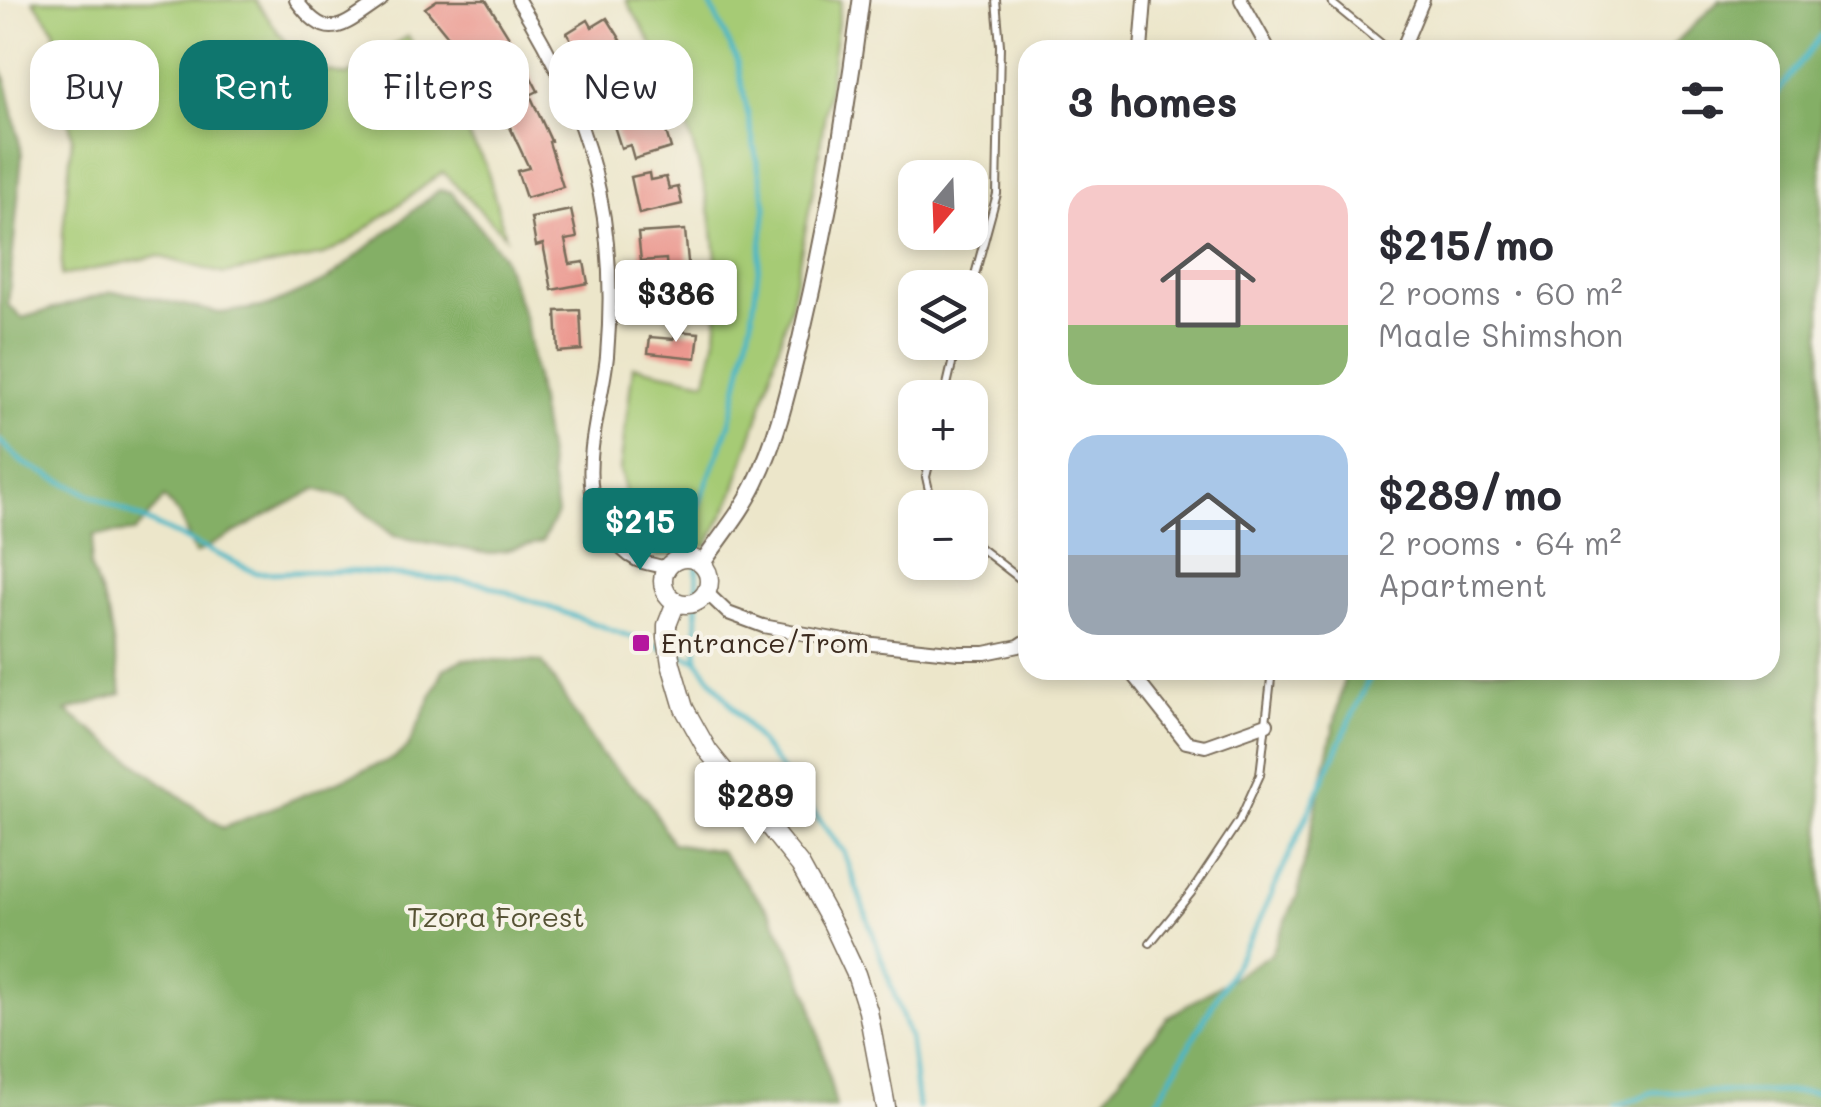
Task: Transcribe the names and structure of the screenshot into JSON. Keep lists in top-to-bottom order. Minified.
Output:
{"parks":["Tzora Forest"],"places":{"transit":["Entrance/Trom"]},"north":"bottom","page":{"chip":["Buy","Rent","Filters","New"],"heading":"3 homes","map_buttons":["+","−"],"list":[{"name":"$215/mo","note":"2 rooms · 60 m² · Maale Shimshon"},{"name":"$289/mo","note":"2 rooms · 64 m² · Apartment"}],"price":["$386","$215","$289"]}}
